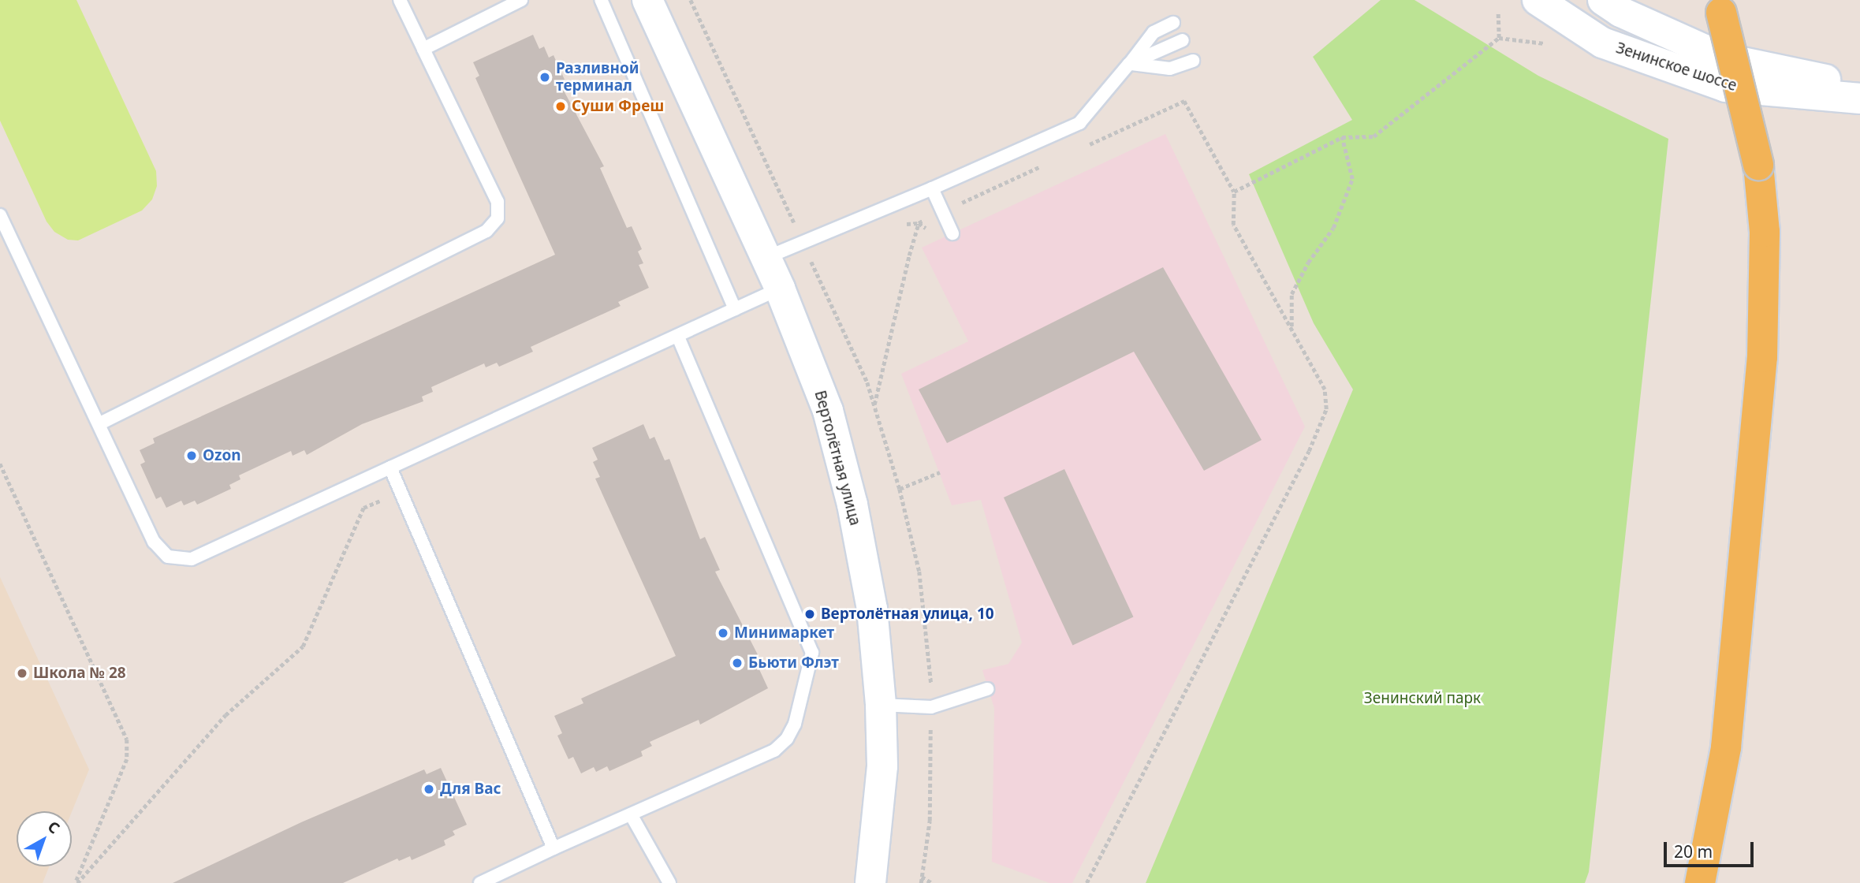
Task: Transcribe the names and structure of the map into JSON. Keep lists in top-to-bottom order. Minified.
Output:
{"streets":{"street":["Зенинское шоссе","Вертолётная улица"]},"parks":["Зенинский парк"],"places":["Разливной терминал","Суши Фреш","Ozon","Вертолётная улица, 10","Минимаркет","Бьюти Флэт","Школа № 28","Для Вас"],"scale_bar":"20 m","north":"top right"}
